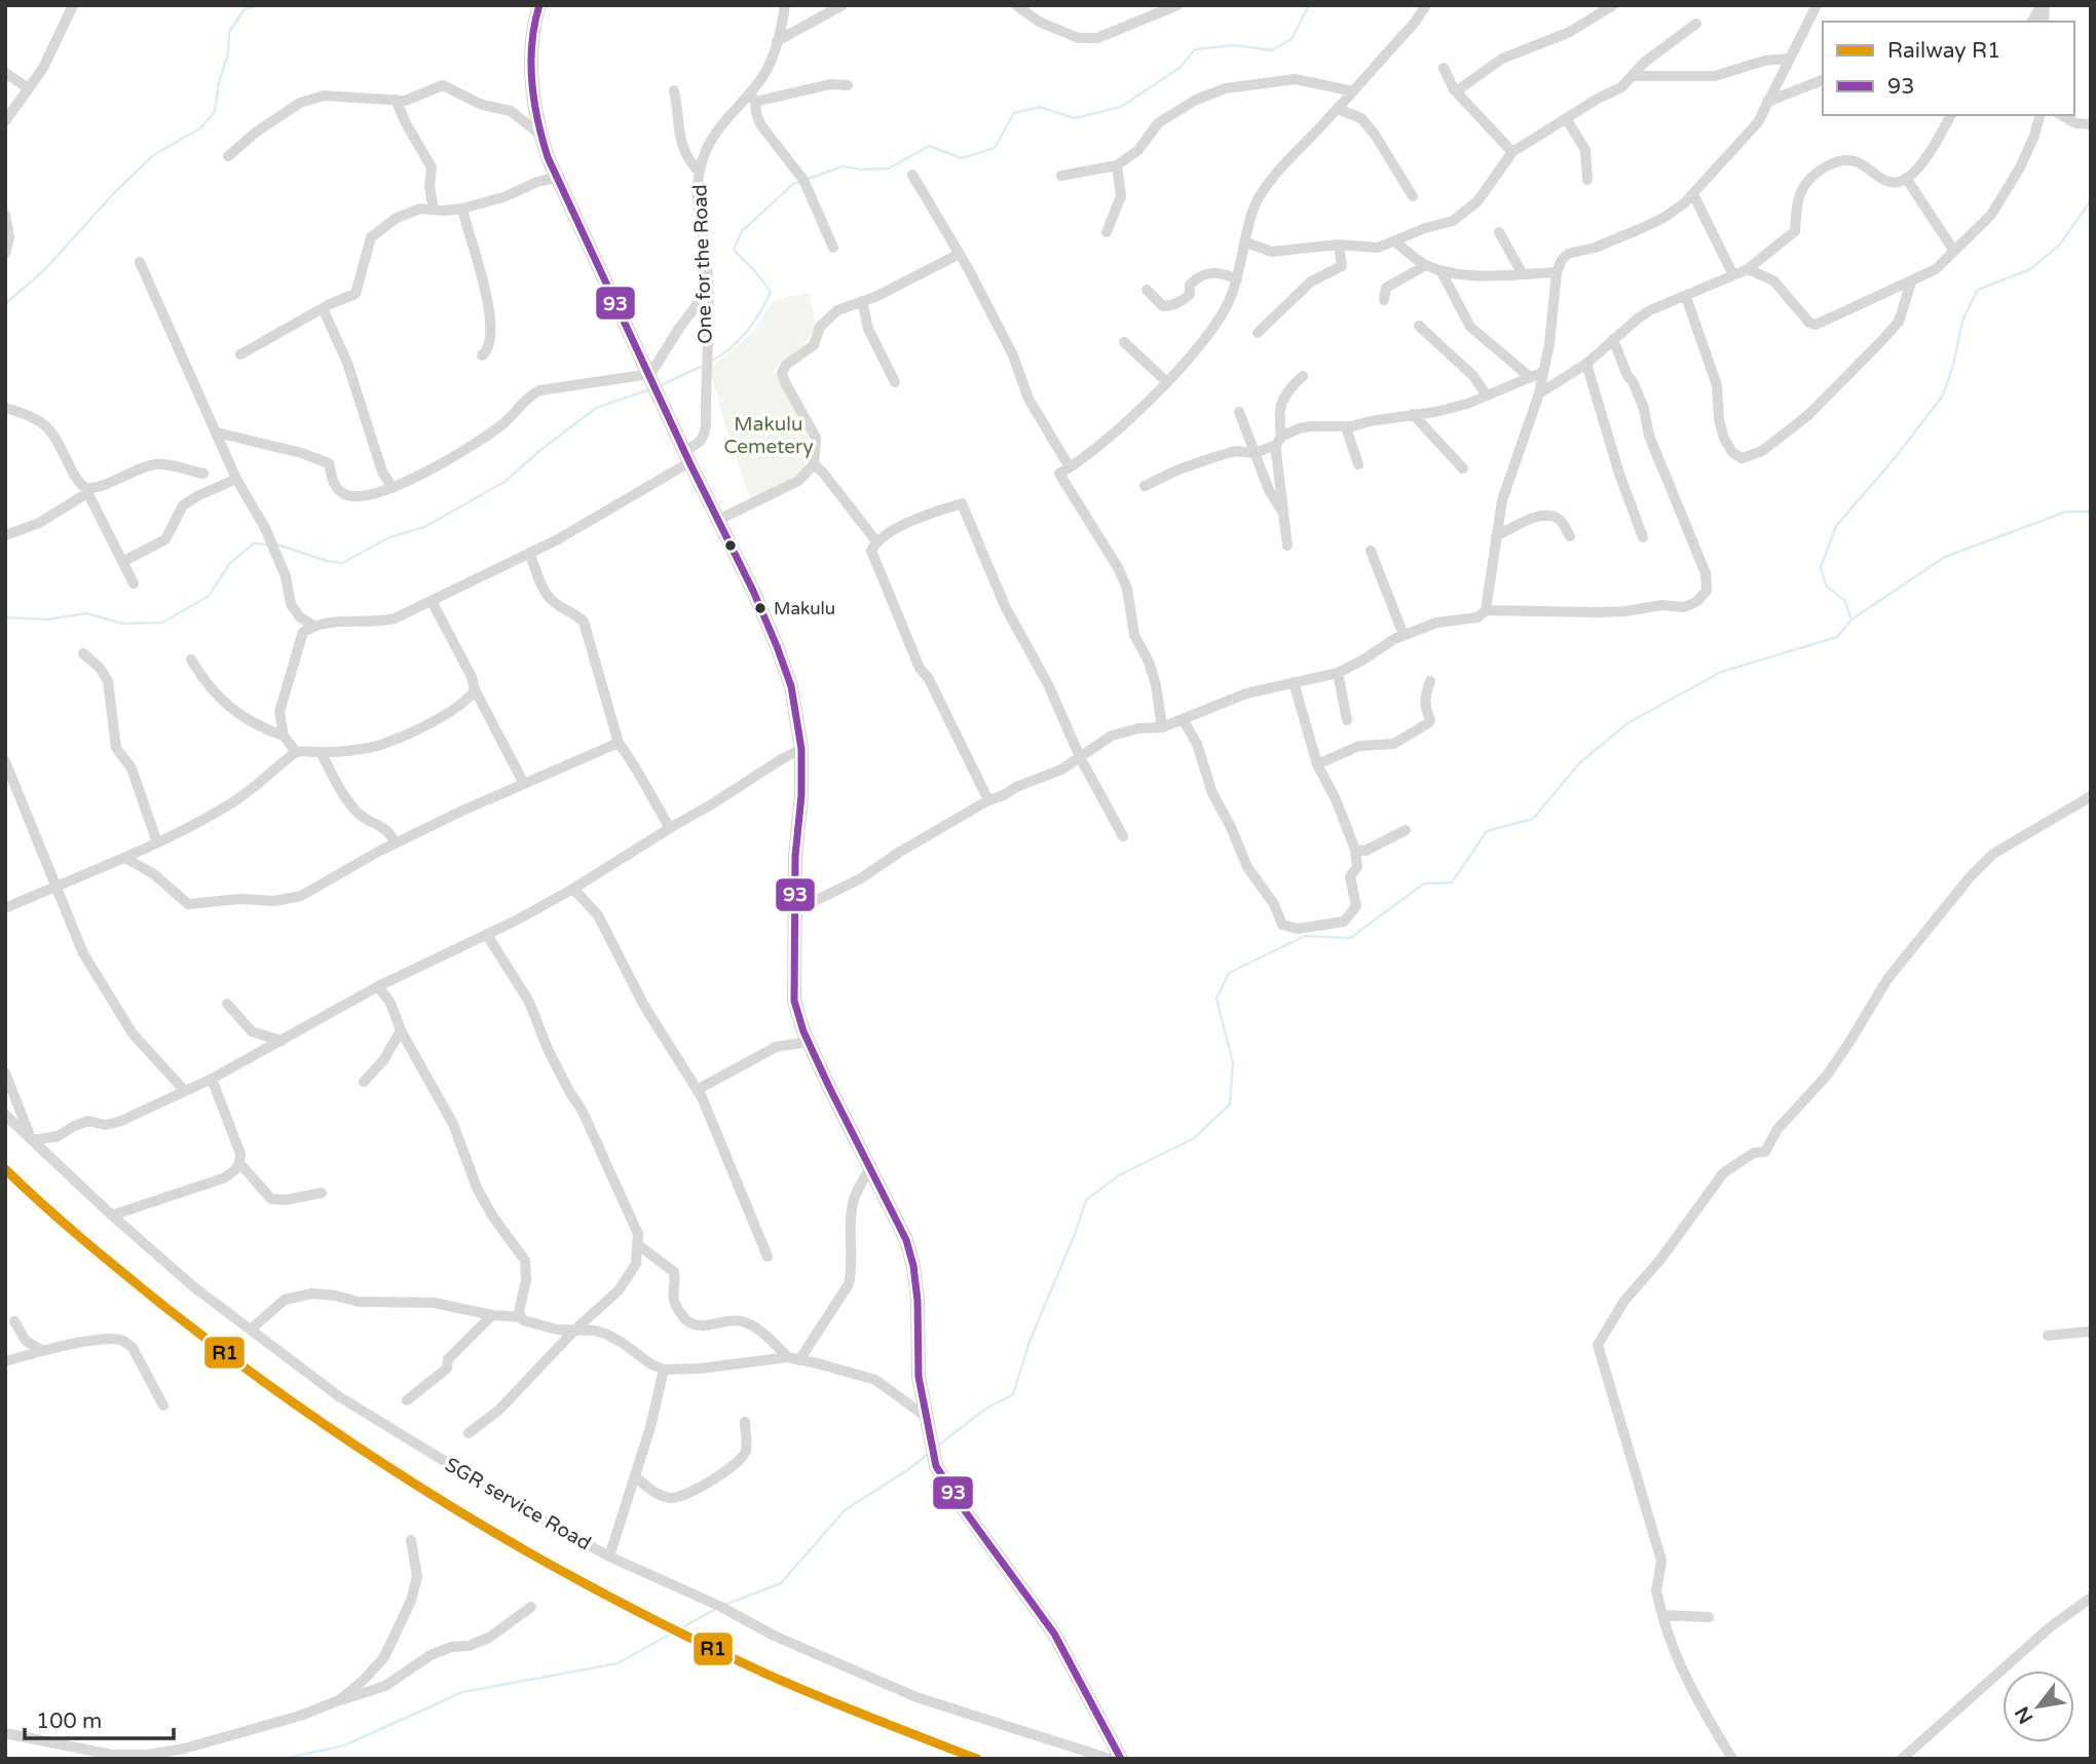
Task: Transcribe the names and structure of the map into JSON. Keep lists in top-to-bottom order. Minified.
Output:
{"streets":{"street":["One for the Road","SGR service Road"]},"parks":["Makulu Cemetery"],"places":["Makulu"],"lines":["transit line 93","rail line R1"],"legend":["Railway R1","93"],"scale_bar":"100 m","north":"bottom left"}
